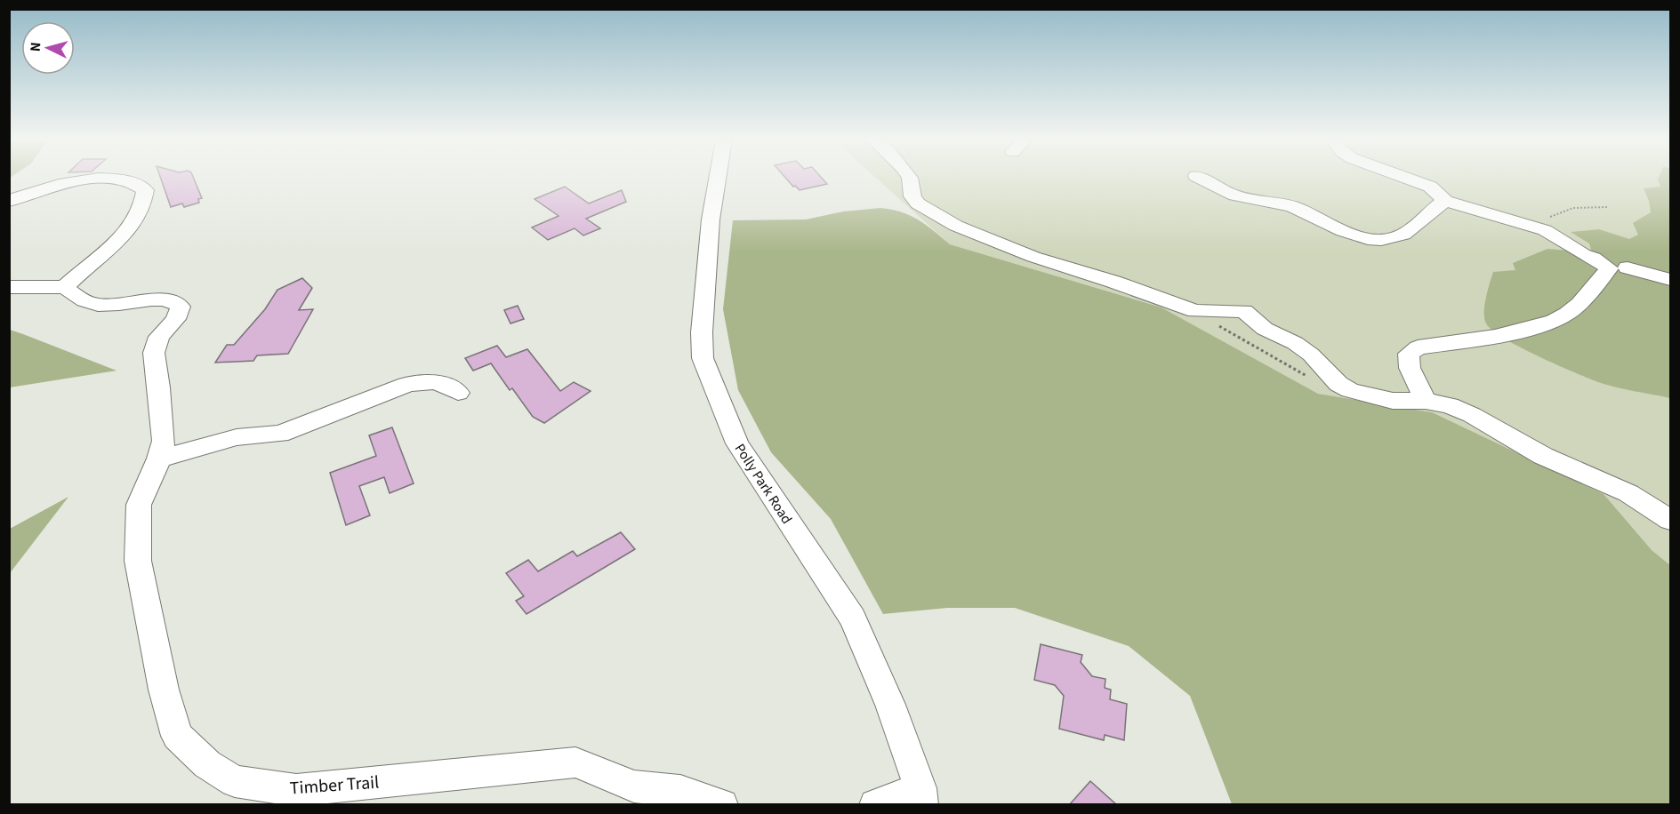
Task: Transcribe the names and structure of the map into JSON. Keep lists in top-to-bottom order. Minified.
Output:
{"streets":{"street":["Polly Park Road","Timber Trail"]},"north":"left"}
